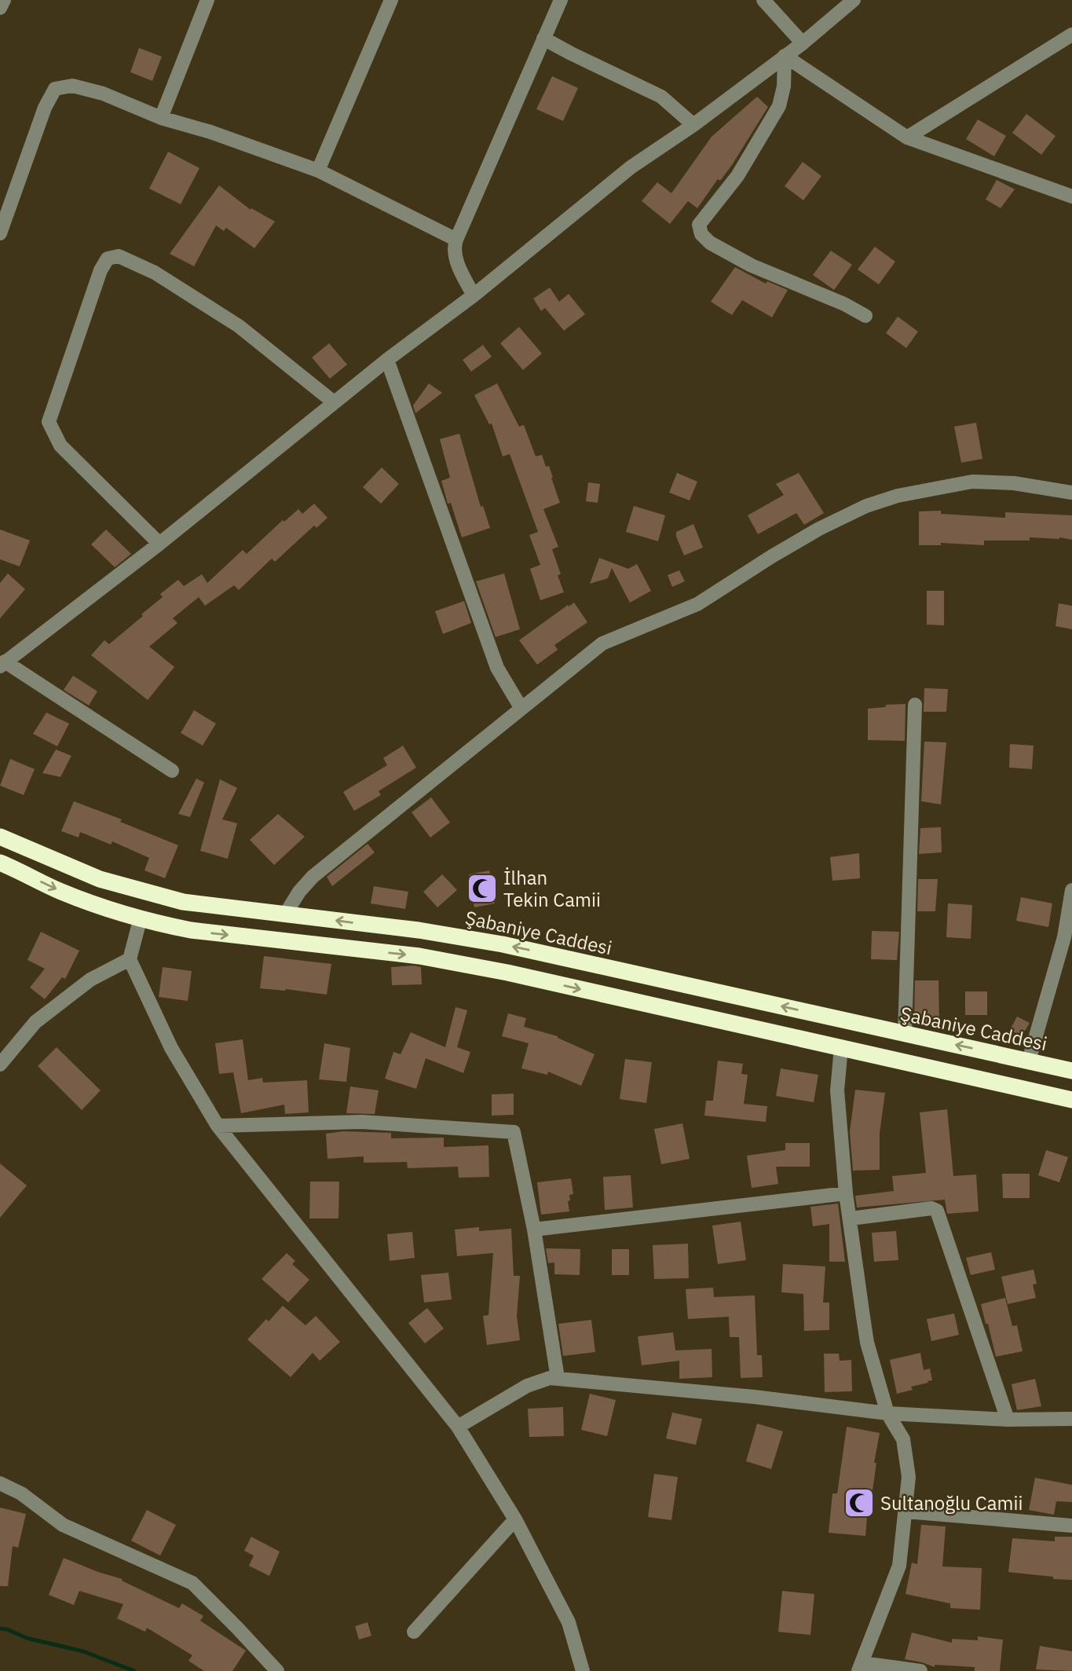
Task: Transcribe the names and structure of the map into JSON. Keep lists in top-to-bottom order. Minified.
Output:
{"streets":{"highway":["Şabaniye Caddesi"]},"places":{"mosque":["İlhan Tekin Camii","Sultanoğlu Camii"]}}
